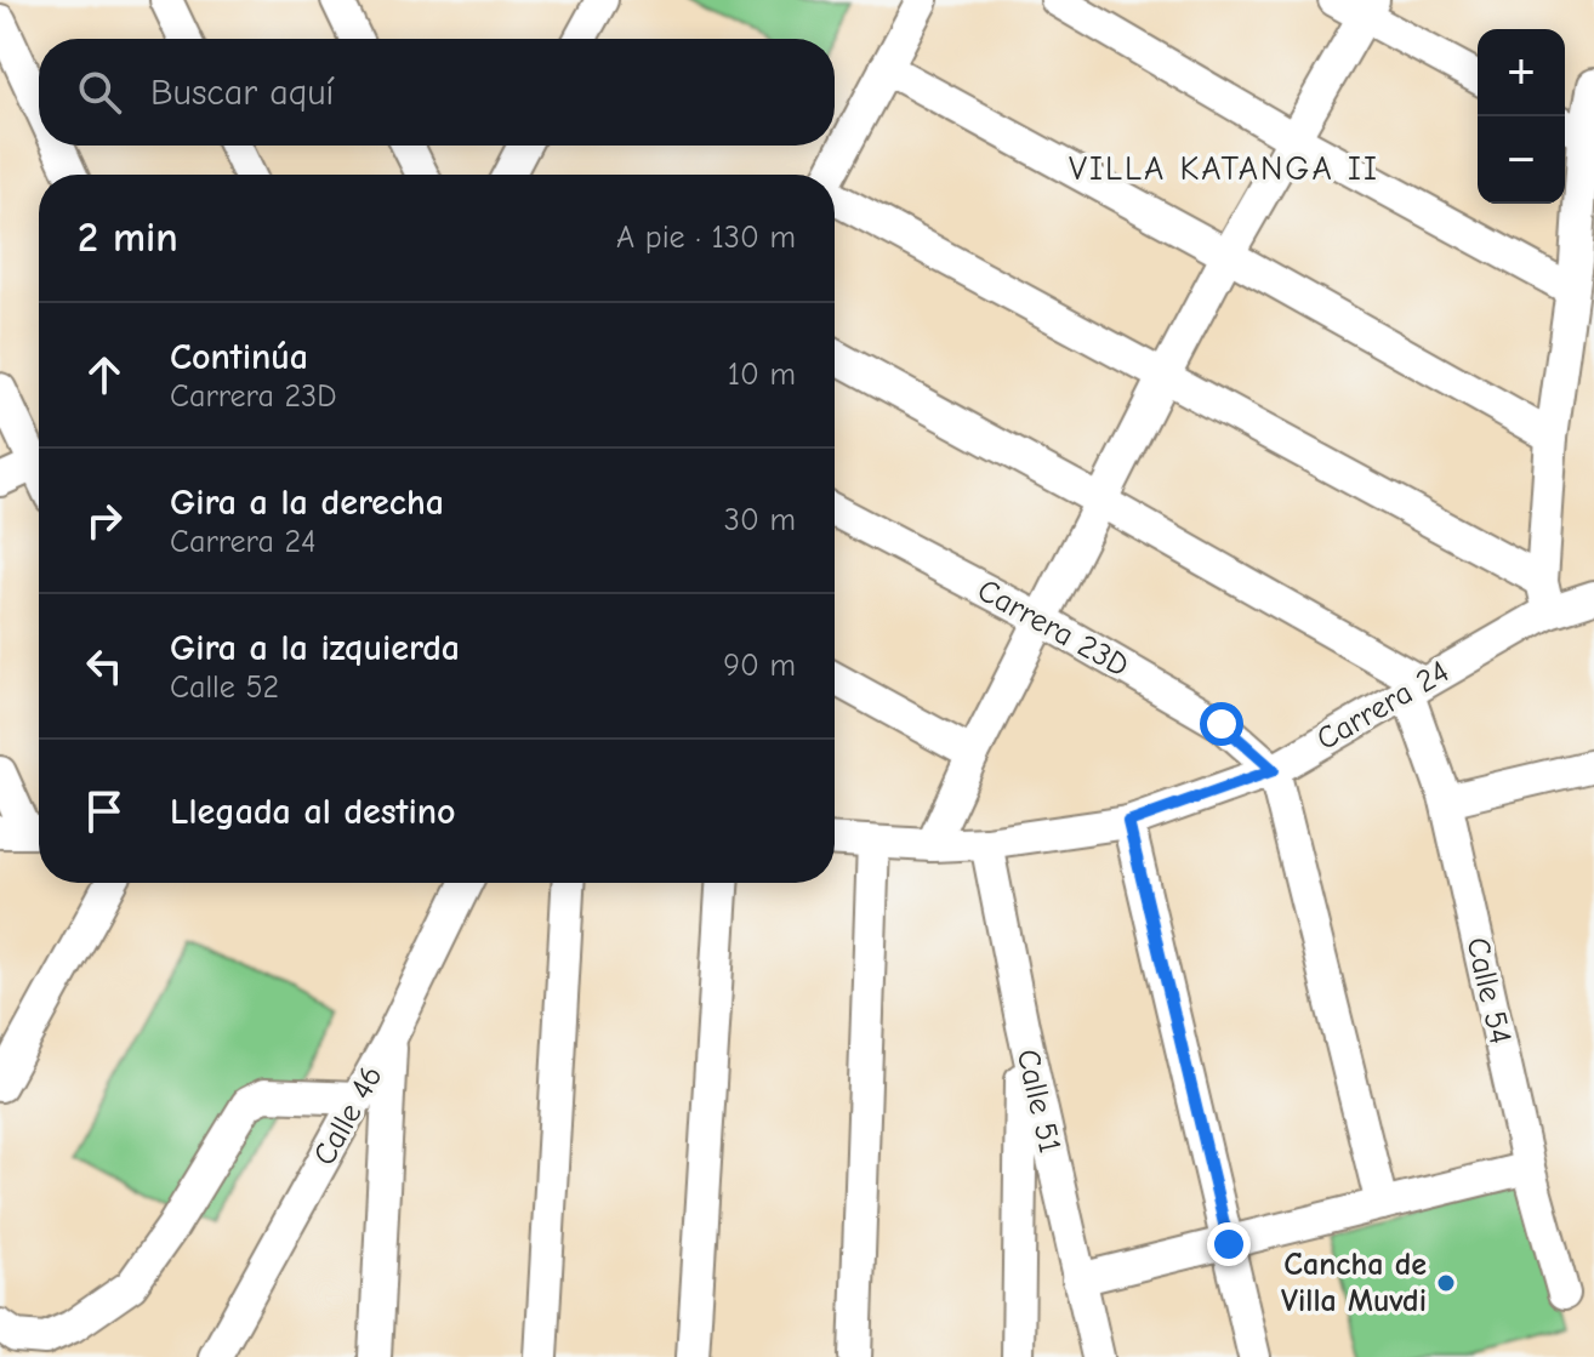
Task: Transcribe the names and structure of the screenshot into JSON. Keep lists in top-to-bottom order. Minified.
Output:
{"streets":{"street":["Carrera 23D","Carrera 24","Calle 54","Calle 51","Calle 46"]},"crossings":[["Carrera 23D","Carrera 24"],["Carrera 24","Calle 54"],["Carrera 24","Calle 51"]],"districts":["VILLA KATANGA II"],"places":["Cancha de Villa Muvdi"],"page":{"map_buttons":["+","−"],"search":"Buscar aquí","heading":["2 min","A pie · 130 m"],"list":[["Continúa","Carrera 23D","10 m"],["Gira a la derecha","Carrera 24","30 m"],["Gira a la izquierda","Calle 52","90 m"],"Llegada al destino"]}}
